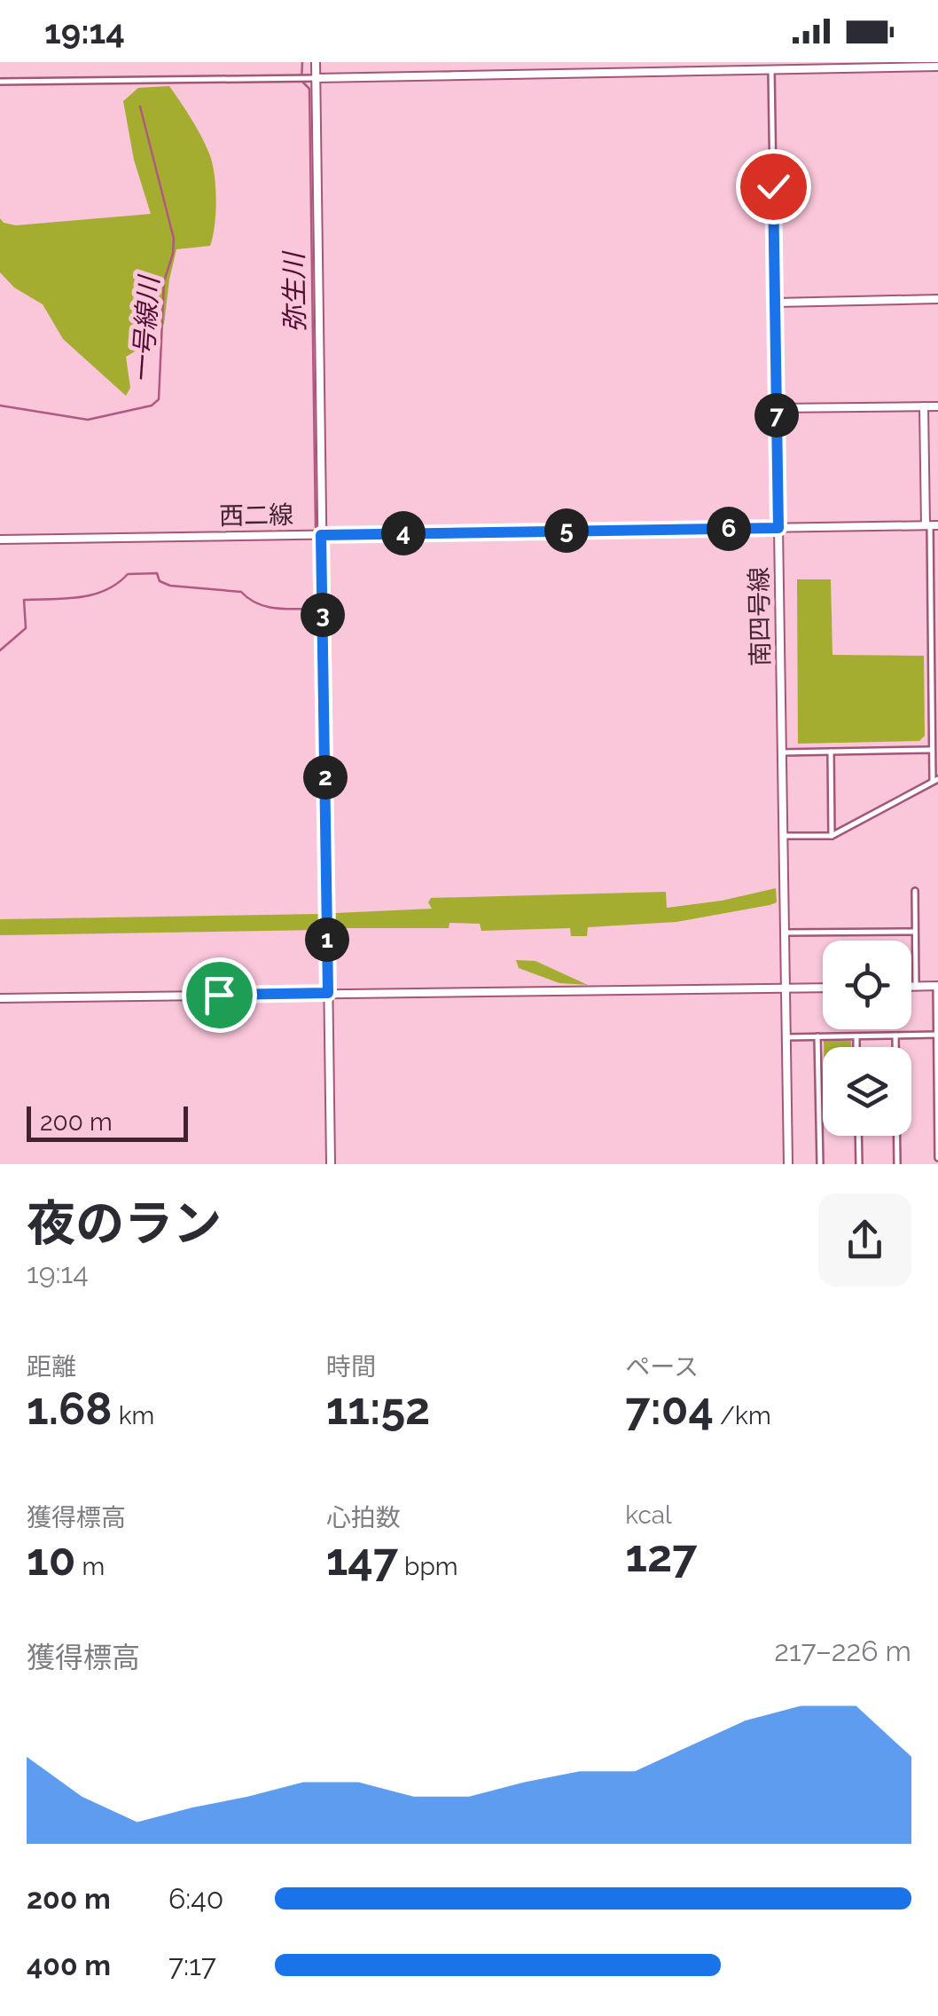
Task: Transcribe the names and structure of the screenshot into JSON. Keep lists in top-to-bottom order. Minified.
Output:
{"streets":{"street":["西二線","南四号線"]},"crossings":[["西二線","南四号線"]],"water":["弥生川","一号線川"],"scale_bar":"200 m","page":{"status":"19:14","pins":["7","6","5","4","3","2","1"],"scale":"200 m","heading":["夜のラン","19:14"],"stats":[["距離","1.68 km"],["時間","11:52"],["ペース","7:04 /km"],["獲得標高","10 m"],["心拍数","147 bpm"],["kcal","127"]],"chart":["獲得標高","217–226 m"],"list":[{"name":"200 m","note":"6:40"},{"name":"400 m","note":"7:17"}]}}
